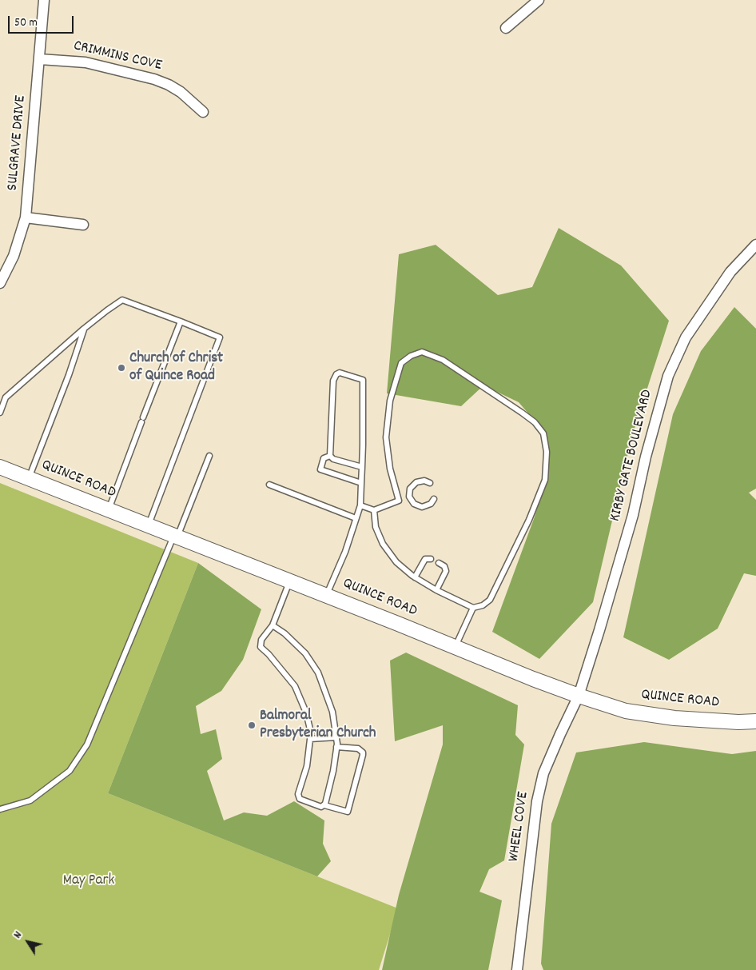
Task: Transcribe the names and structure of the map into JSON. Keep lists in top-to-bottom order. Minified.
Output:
{"streets":{"main road":["QUINCE ROAD"],"street":["CRIMMINS COVE","SULGRAVE DRIVE","KIRBY GATE BOULEVARD","WHEEL COVE"]},"crossings":[["CRIMMINS COVE","SULGRAVE DRIVE"],["KIRBY GATE BOULEVARD","QUINCE ROAD"],["KIRBY GATE BOULEVARD","WHEEL COVE"],["QUINCE ROAD","WHEEL COVE"]],"parks":["May Park"],"places":["Church of Christ of Quince Road","Balmoral Presbyterian Church"],"scale_bar":"50 m","north":"top left"}
